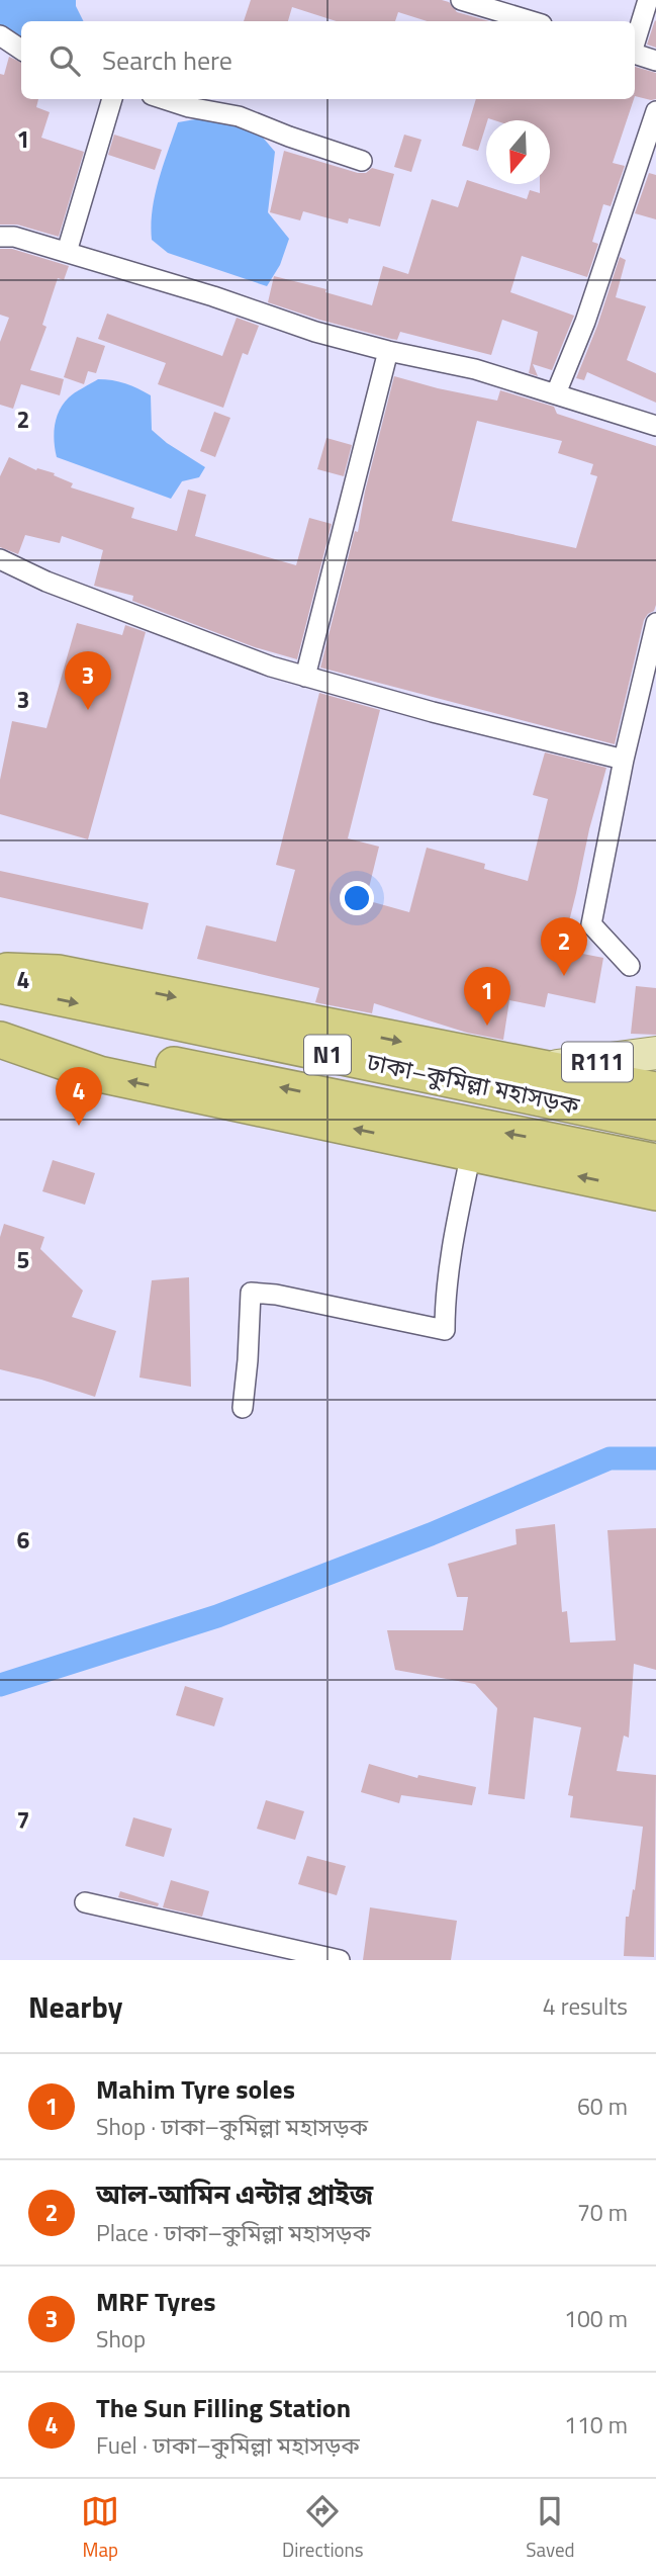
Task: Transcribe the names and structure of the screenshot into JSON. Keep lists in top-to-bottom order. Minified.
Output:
{"streets":{"highway":["N1","ঢাকা–কুমিল্লা মহাসড়ক"],"main road":["R111"]},"north":"bottom","page":{"search":"Search here","pins":["3","2","1","4"],"heading":["Nearby","4 results"],"list":[{"mark":"1","name":"Mahim Tyre soles","note":"Shop · ঢাকা–কুমিল্লা মহাসড়ক","value":"60 m"},{"mark":"2","name":"আল-আমিন এন্টার প্রাইজ","note":"Place · ঢাকা–কুমিল্লা মহাসড়ক","value":"70 m"},{"mark":"3","name":"MRF Tyres","note":"Shop","value":"100 m"},{"mark":"4","name":"The Sun Filling Station","note":"Fuel · ঢাকা–কুমিল্লা মহাসড়ক","value":"110 m"}],"nav":["Map","Directions","Saved"]},"grid":{"rows":["1","2","3","4","5","6","7"]}}
